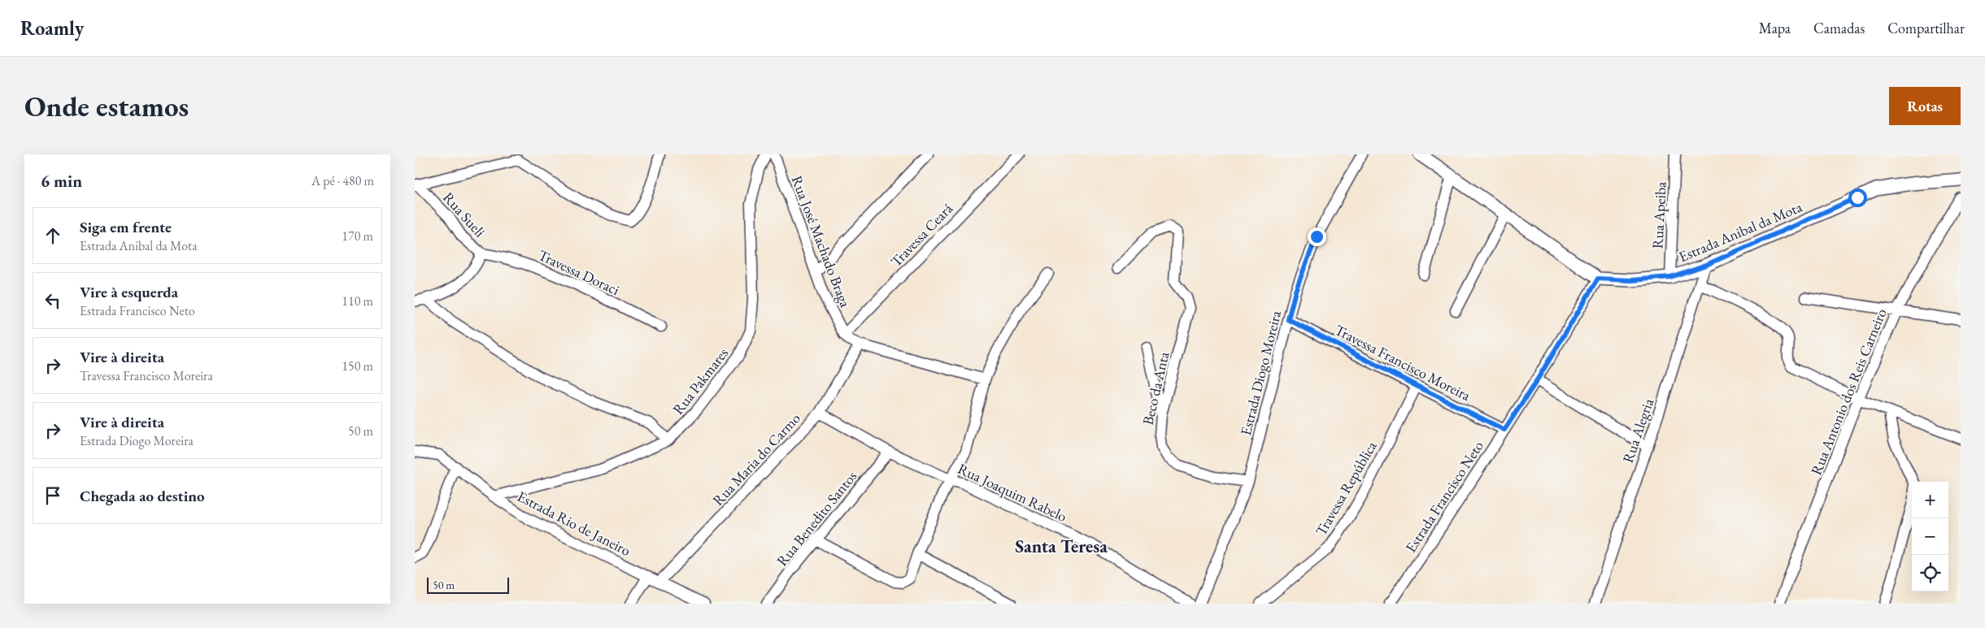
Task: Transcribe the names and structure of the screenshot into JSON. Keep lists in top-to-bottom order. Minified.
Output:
{"streets":{"street":["Rua Sueli","Rua Apeiba","Estrada Anibal da Mota","Travessa Ceará","Rua José Machado Braga","Travessa Doraci","Travessa Francisco Moreira","Estrada Diogo Moreira","Rua Pakmares","Beco da Anta","Rua Antonio dos Reis Carneiro","Rua Alegria","Rua Maria do Carmo","Travessa República","Rua Joaquim Rabelo","Estrada Francisco Neto","Rua Benedito Santos","Estrada Rio de Janeiro"]},"crossings":[["Rua Sueli","Travessa Doraci"],["Rua Apeiba","Estrada Anibal da Mota"],["Estrada Anibal da Mota","Rua Alegria"],["Estrada Anibal da Mota","Estrada Francisco Neto"],["Travessa Ceará","Rua José Machado Braga"],["Travessa Francisco Moreira","Estrada Diogo Moreira"],["Travessa Francisco Moreira","Travessa República"],["Travessa Francisco Moreira","Estrada Francisco Neto"],["Estrada Diogo Moreira","Beco da Anta"],["Rua Pakmares","Estrada Rio de Janeiro"],["Rua Maria do Carmo","Rua Joaquim Rabelo"],["Rua Maria do Carmo","Estrada Rio de Janeiro"],["Rua Joaquim Rabelo","Rua Benedito Santos"]],"districts":["Santa Teresa"],"scale_bar":"50 m","page":{"header":"Roamly","nav":["Mapa","Camadas","Compartilhar"],"buttons":"Rotas","title":"Onde estamos","heading":["6 min","A pé · 480 m"],"list":[["Siga em frente","Estrada Anibal da Mota","170 m"],["Vire à esquerda","Estrada Francisco Neto","110 m"],["Vire à direita","Travessa Francisco Moreira","150 m"],["Vire à direita","Estrada Diogo Moreira","50 m"],"Chegada ao destino"],"map_buttons":["+","−"],"scale":"50 m"}}
